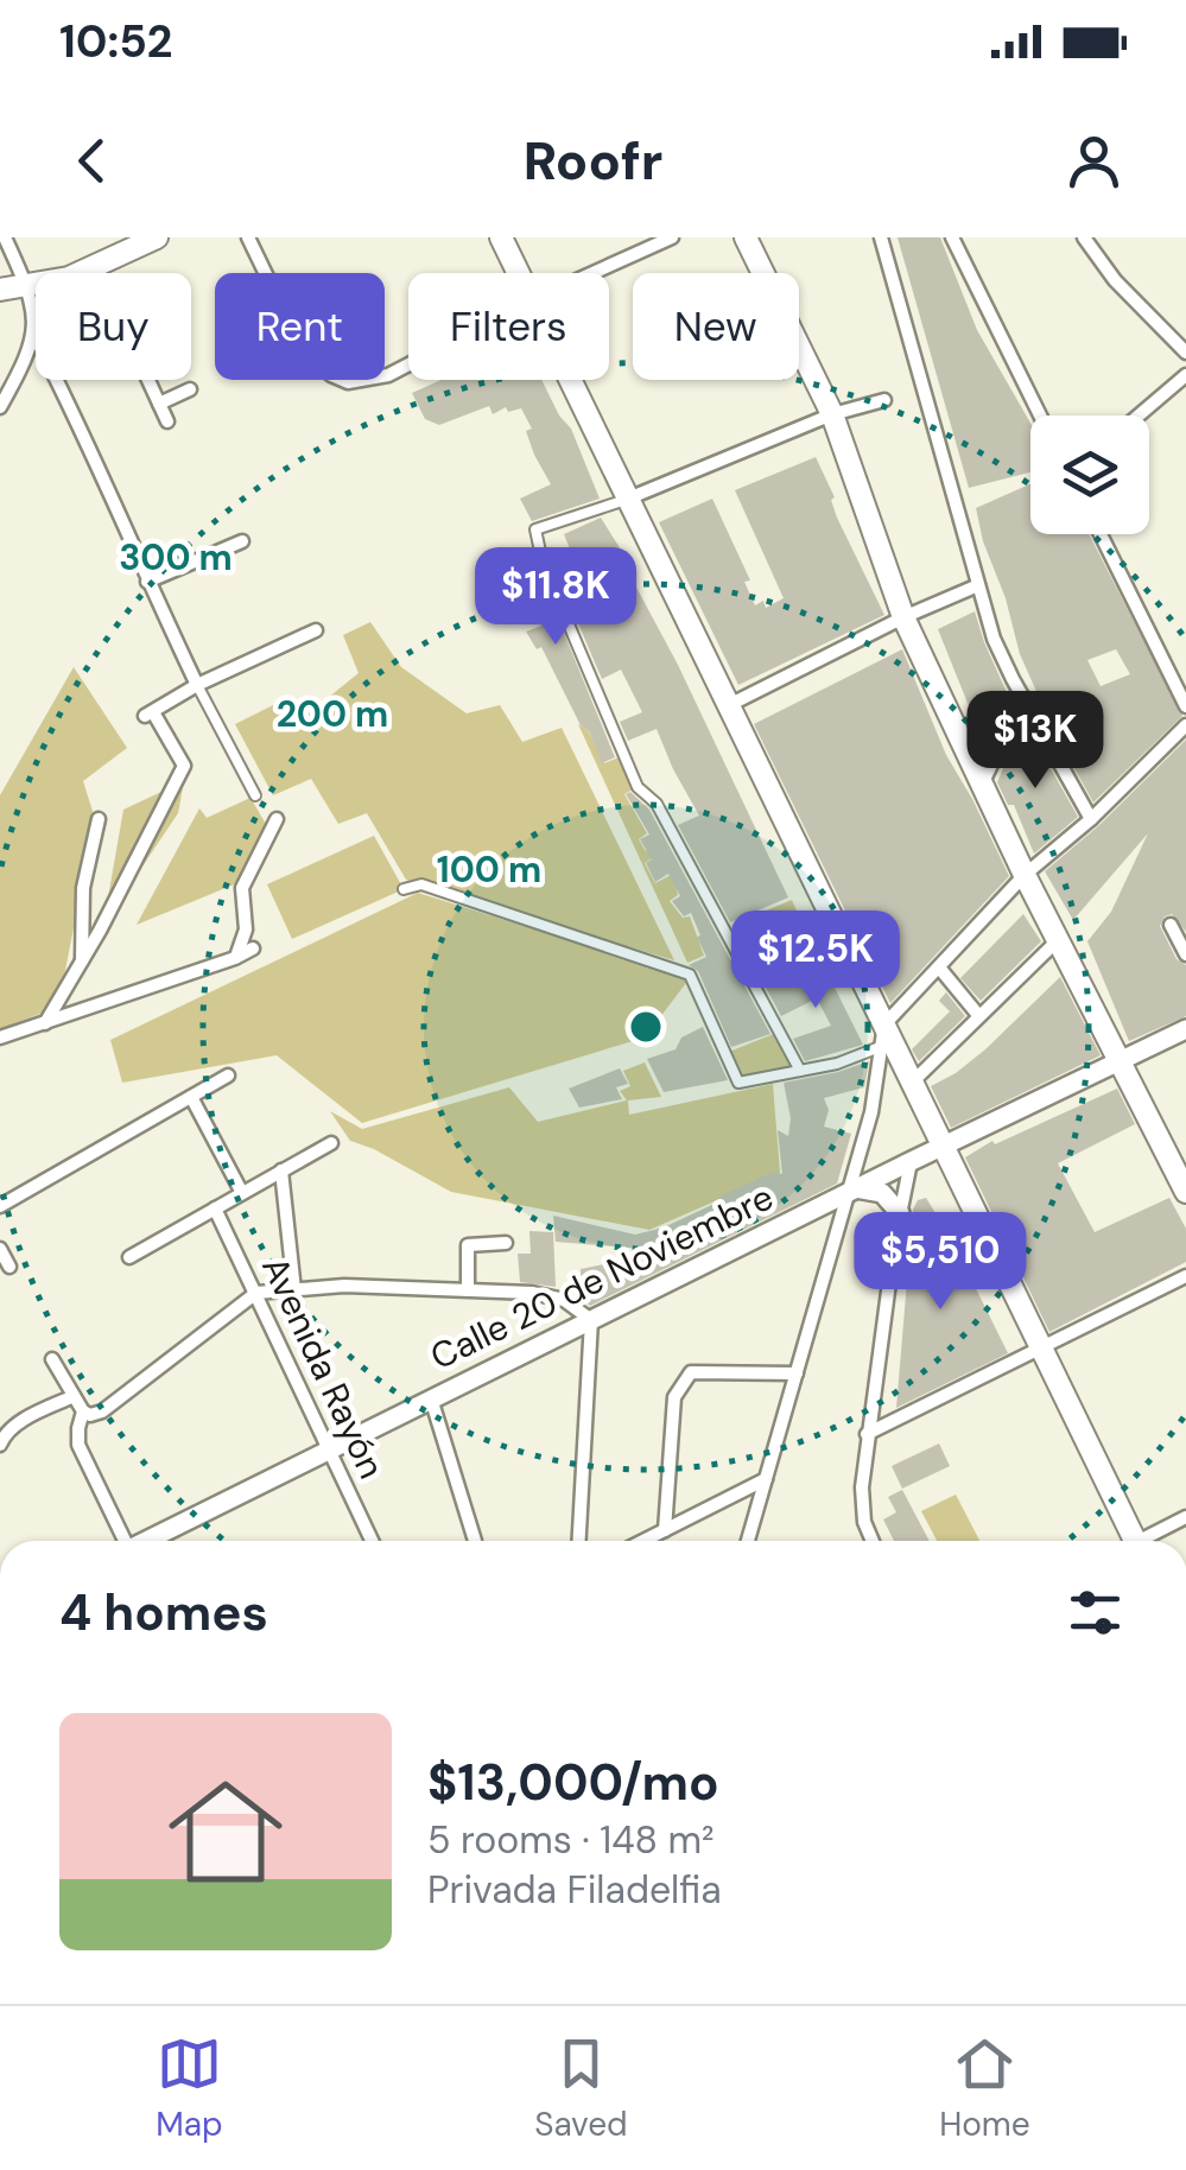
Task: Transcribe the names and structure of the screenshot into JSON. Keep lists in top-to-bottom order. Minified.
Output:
{"streets":{"main road":["Calle 20 de Noviembre"],"street":["Avenida Rayón"]},"crossings":[["Calle 20 de Noviembre","Avenida Rayón"]],"page":{"status":"10:52","header":"Roofr","chip":["Buy","Rent","Filters","New"],"price":["$11.8K","$13K","$12.5K","$5,510"],"heading":"4 homes","list":[{"name":"$13,000/mo","note":"5 rooms · 148 m² · Privada Filadelfia"}],"tabs":["Map","Saved","Home"]},"rings":["300 m","200 m","100 m"]}
